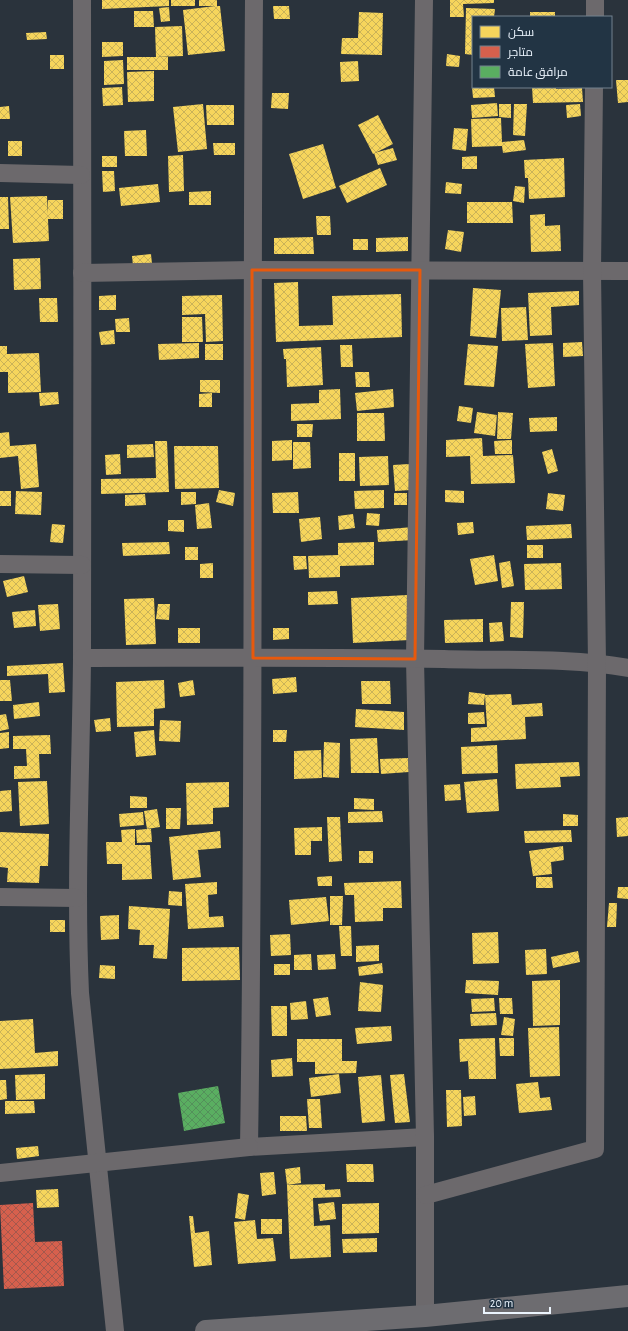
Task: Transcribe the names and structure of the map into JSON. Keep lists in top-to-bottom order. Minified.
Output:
{"legend":["سكن","متاجر","مرافق عامة"],"scale_bar":"20 m"}
